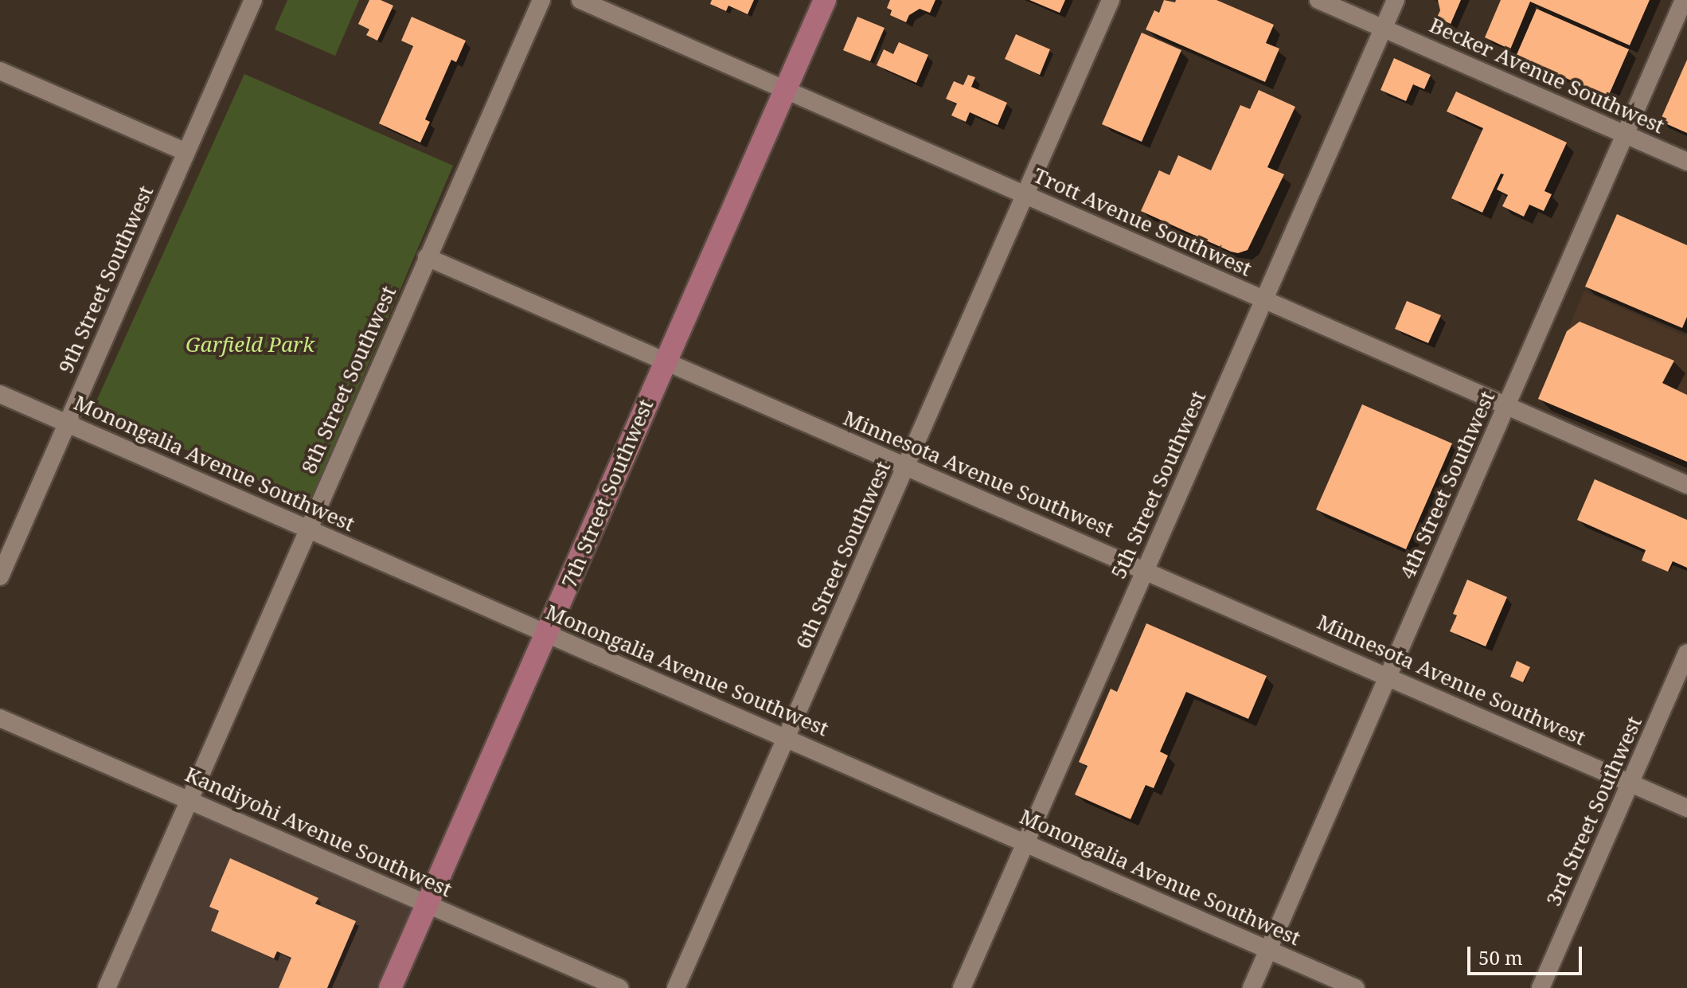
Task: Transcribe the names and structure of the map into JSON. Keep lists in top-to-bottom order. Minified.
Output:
{"streets":{"main road":["7th Street Southwest"],"street":["Becker Avenue Southwest","Trott Avenue Southwest","9th Street Southwest","8th Street Southwest","Monongalia Avenue Southwest","Minnesota Avenue Southwest","5th Street Southwest","4th Street Southwest","6th Street Southwest","3rd Street Southwest","Kandiyohi Avenue Southwest"]},"crossings":[["Becker Avenue Southwest","5th Street Southwest"],["Becker Avenue Southwest","4th Street Southwest"],["Trott Avenue Southwest","5th Street Southwest"],["Trott Avenue Southwest","4th Street Southwest"],["Trott Avenue Southwest","7th Street Southwest"],["Trott Avenue Southwest","6th Street Southwest"],["9th Street Southwest","Monongalia Avenue Southwest"],["8th Street Southwest","Monongalia Avenue Southwest"],["8th Street Southwest","Minnesota Avenue Southwest"],["8th Street Southwest","Kandiyohi Avenue Southwest"],["Monongalia Avenue Southwest","5th Street Southwest"],["Monongalia Avenue Southwest","4th Street Southwest"],["Monongalia Avenue Southwest","7th Street Southwest"],["Monongalia Avenue Southwest","6th Street Southwest"],["Minnesota Avenue Southwest","5th Street Southwest"],["Minnesota Avenue Southwest","4th Street Southwest"],["Minnesota Avenue Southwest","7th Street Southwest"],["Minnesota Avenue Southwest","6th Street Southwest"],["Minnesota Avenue Southwest","3rd Street Southwest"],["7th Street Southwest","Kandiyohi Avenue Southwest"]],"parks":["Garfield Park"],"scale_bar":"50 m"}
